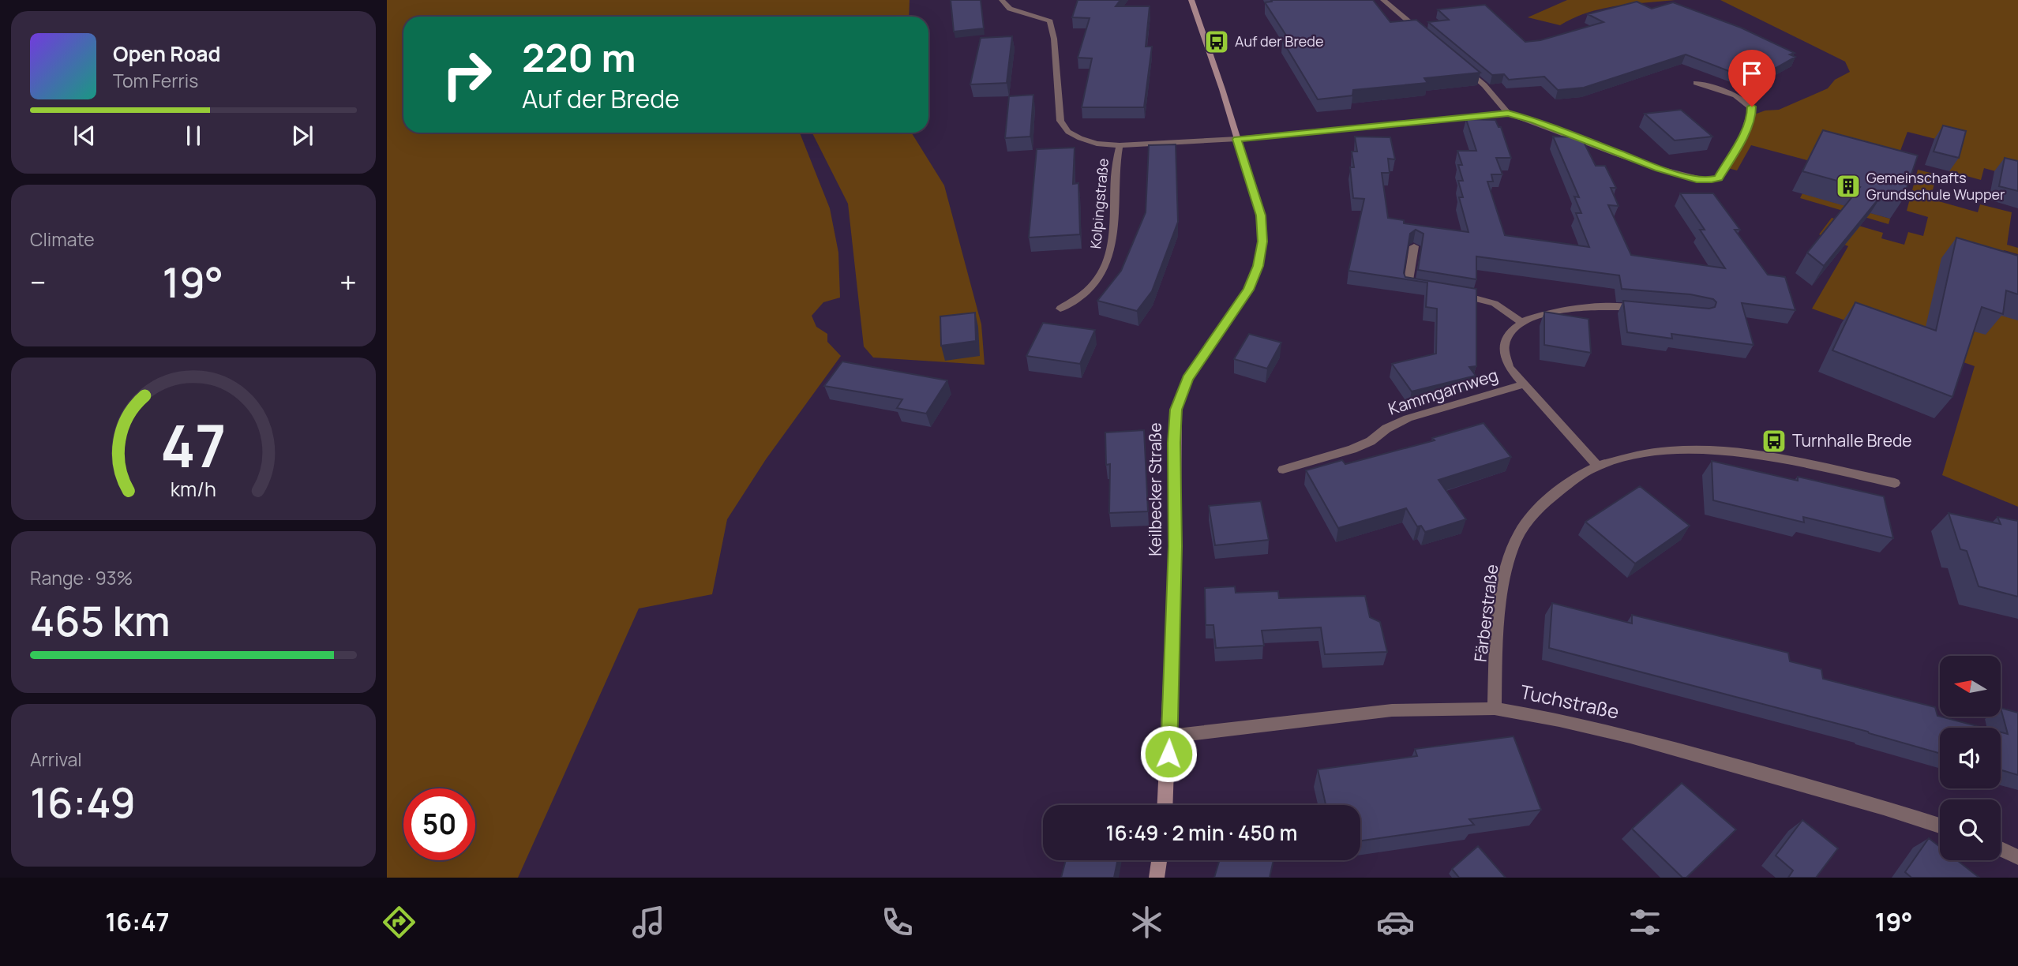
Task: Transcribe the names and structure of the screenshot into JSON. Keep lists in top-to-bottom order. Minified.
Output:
{"streets":{"main road":["Keilbecker Straße"],"street":["Kolpingstraße","Kammgarnweg","Färberstraße","Tuchstraße"]},"crossings":[["Kolpingstraße","Keilbecker Straße"],["Kammgarnweg","Färberstraße"],["Keilbecker Straße","Tuchstraße"],["Färberstraße","Tuchstraße"]],"places":{"bus stop":["Auf der Brede","Turnhalle Brede"],"building":["Gemeinschafts Grundschule Wupper"]},"north":"left","page":{"turn":["220 m","Auf der Brede"],"song":["Open Road","Tom Ferris"],"tile":["Climate",["Range · 93%","465 km"],["Arrival","16:49"]],"heat":["−","19°","+"],"limit":"50","trip":"16:49 · 2 min · 450 m","tabs":["16:47","19°"],"gauge":["47","km/h"]}}
